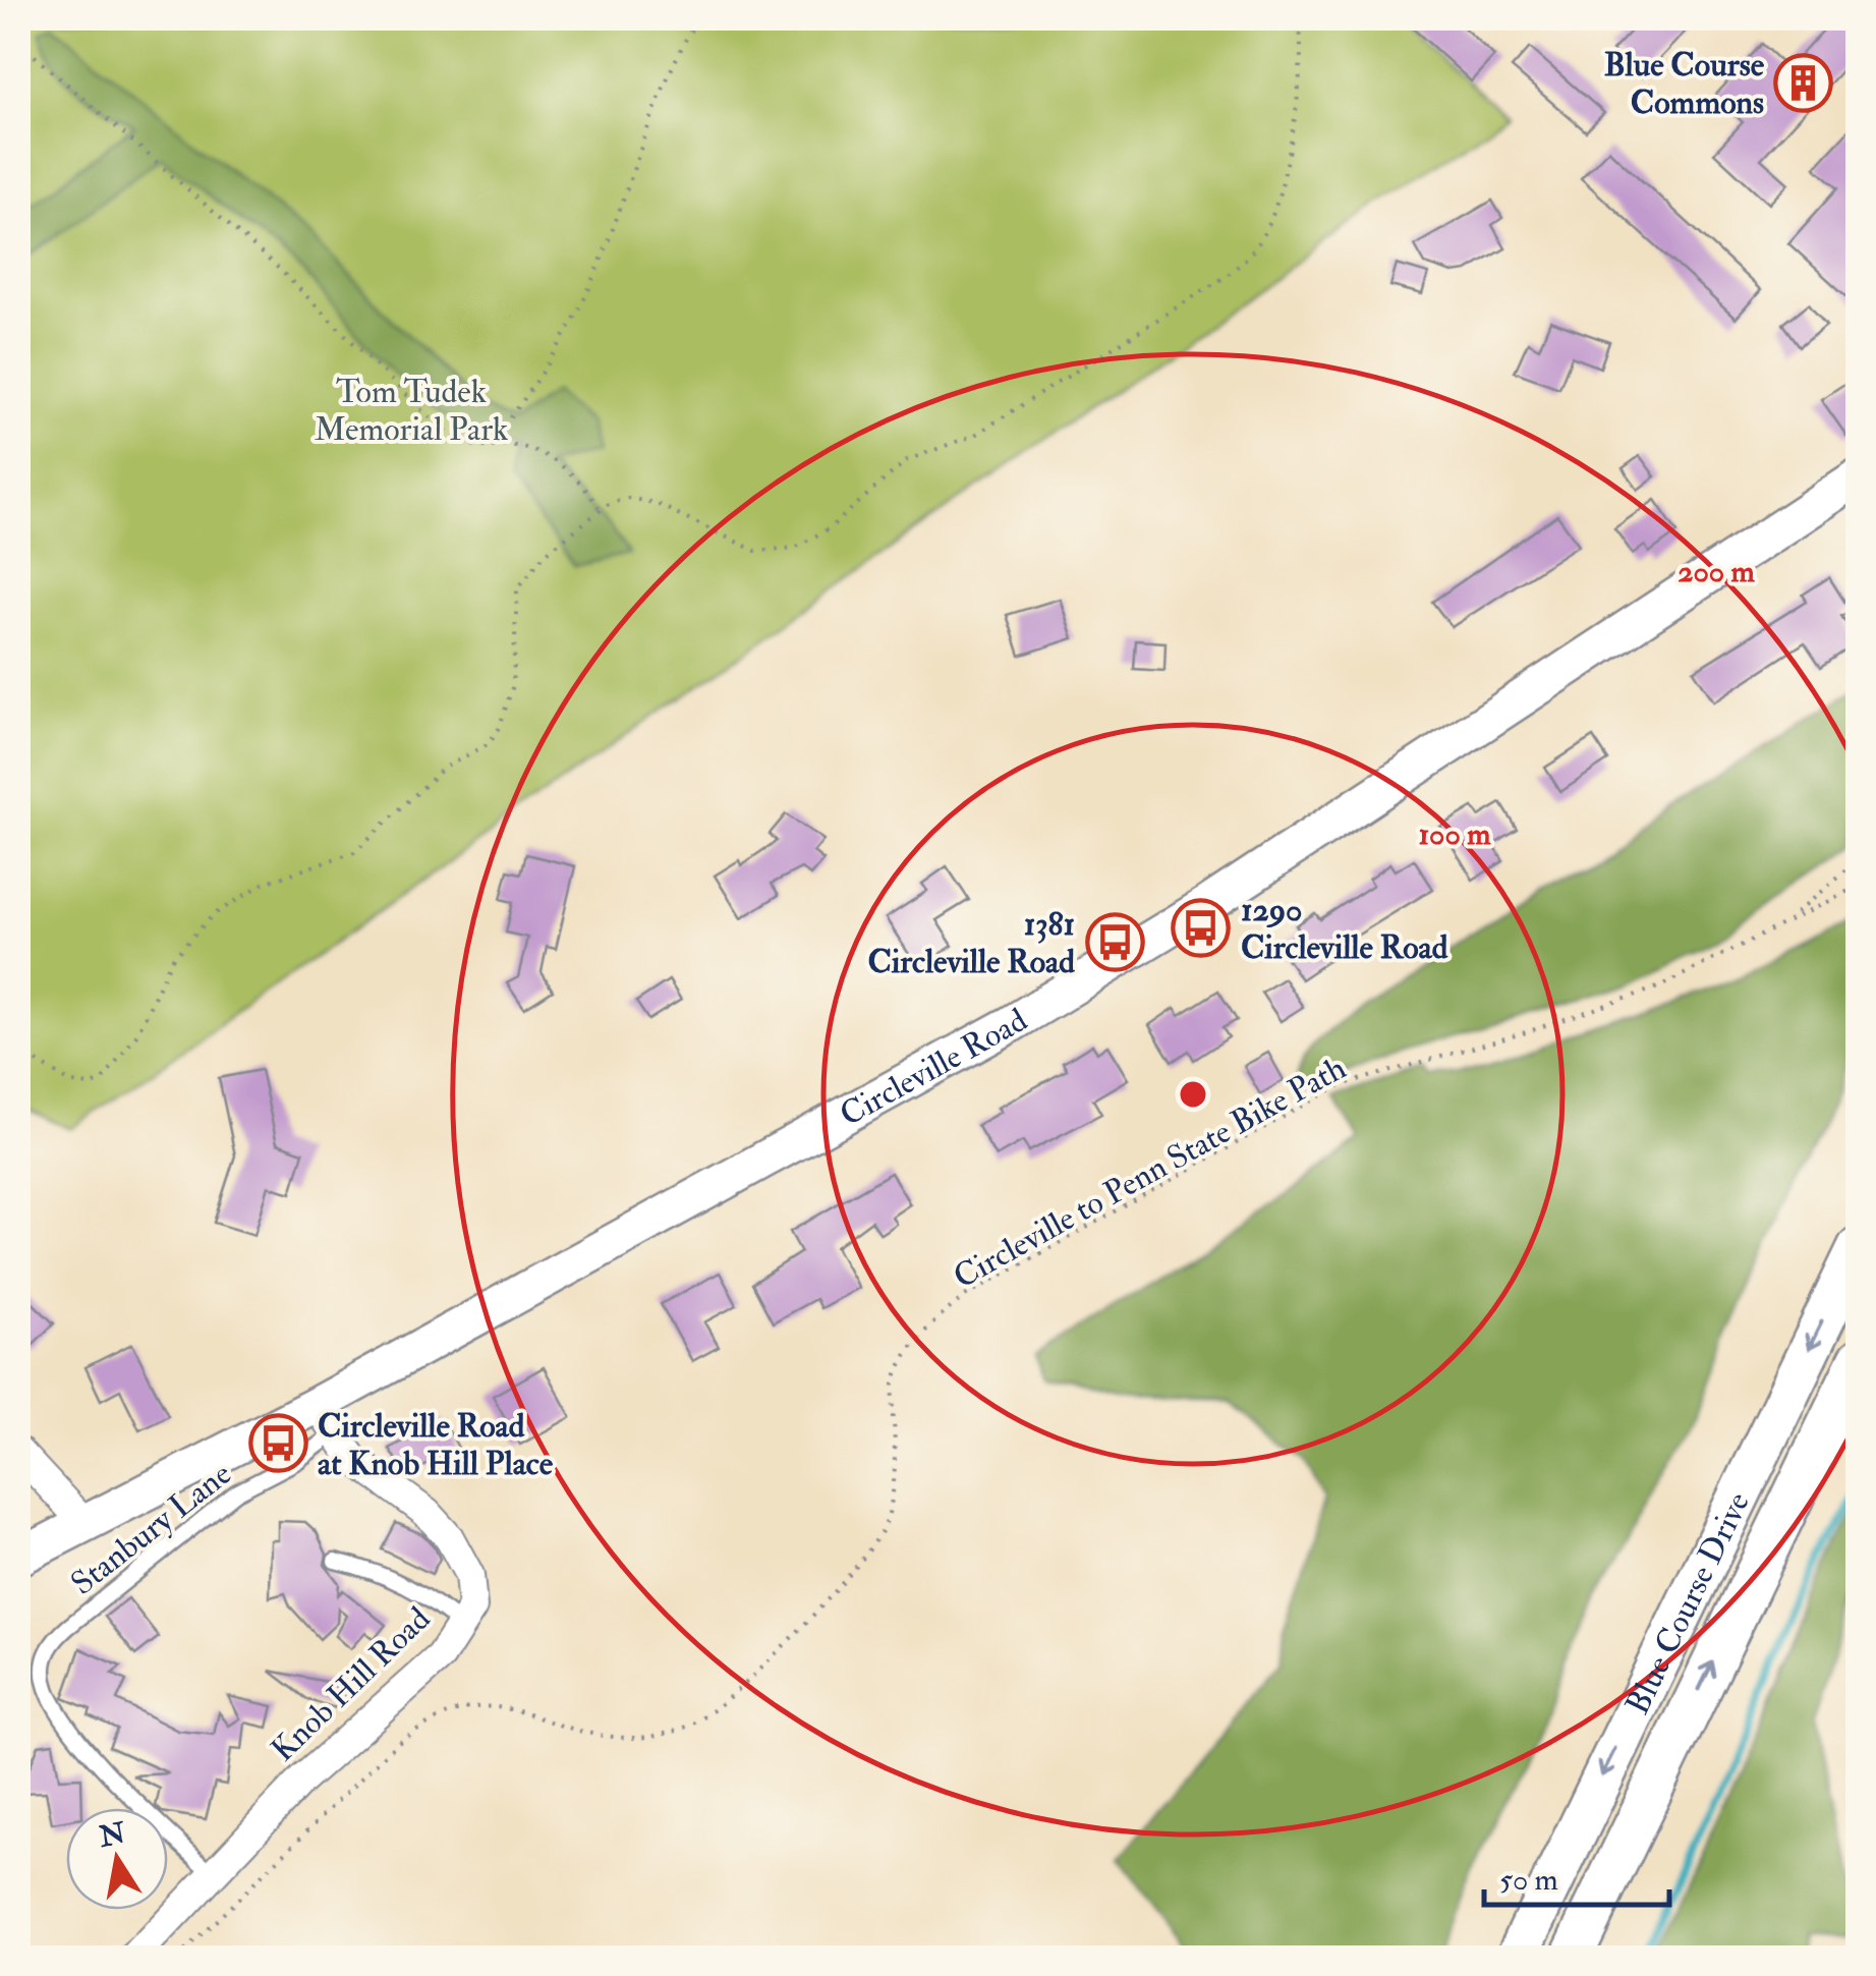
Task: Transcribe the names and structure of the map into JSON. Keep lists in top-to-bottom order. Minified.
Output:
{"streets":{"main road":["Blue Course Drive"],"street":["Circleville Road","Knob Hill Road"],"lane":["Stanbury Lane"],"path":["Circleville to Penn State Bike Path"]},"crossings":[["Circleville Road","Stanbury Lane"],["Circleville Road","Knob Hill Road"],["Stanbury Lane","Knob Hill Road"]],"parks":["Tom Tudek Memorial Park"],"places":{"building":["Blue Course Commons"],"bus stop":["1290 Circleville Road","1381 Circleville Road","Circleville Road at Knob Hill Place"]},"scale_bar":"50 m","north":"top","rings":["200 m","100 m"]}
